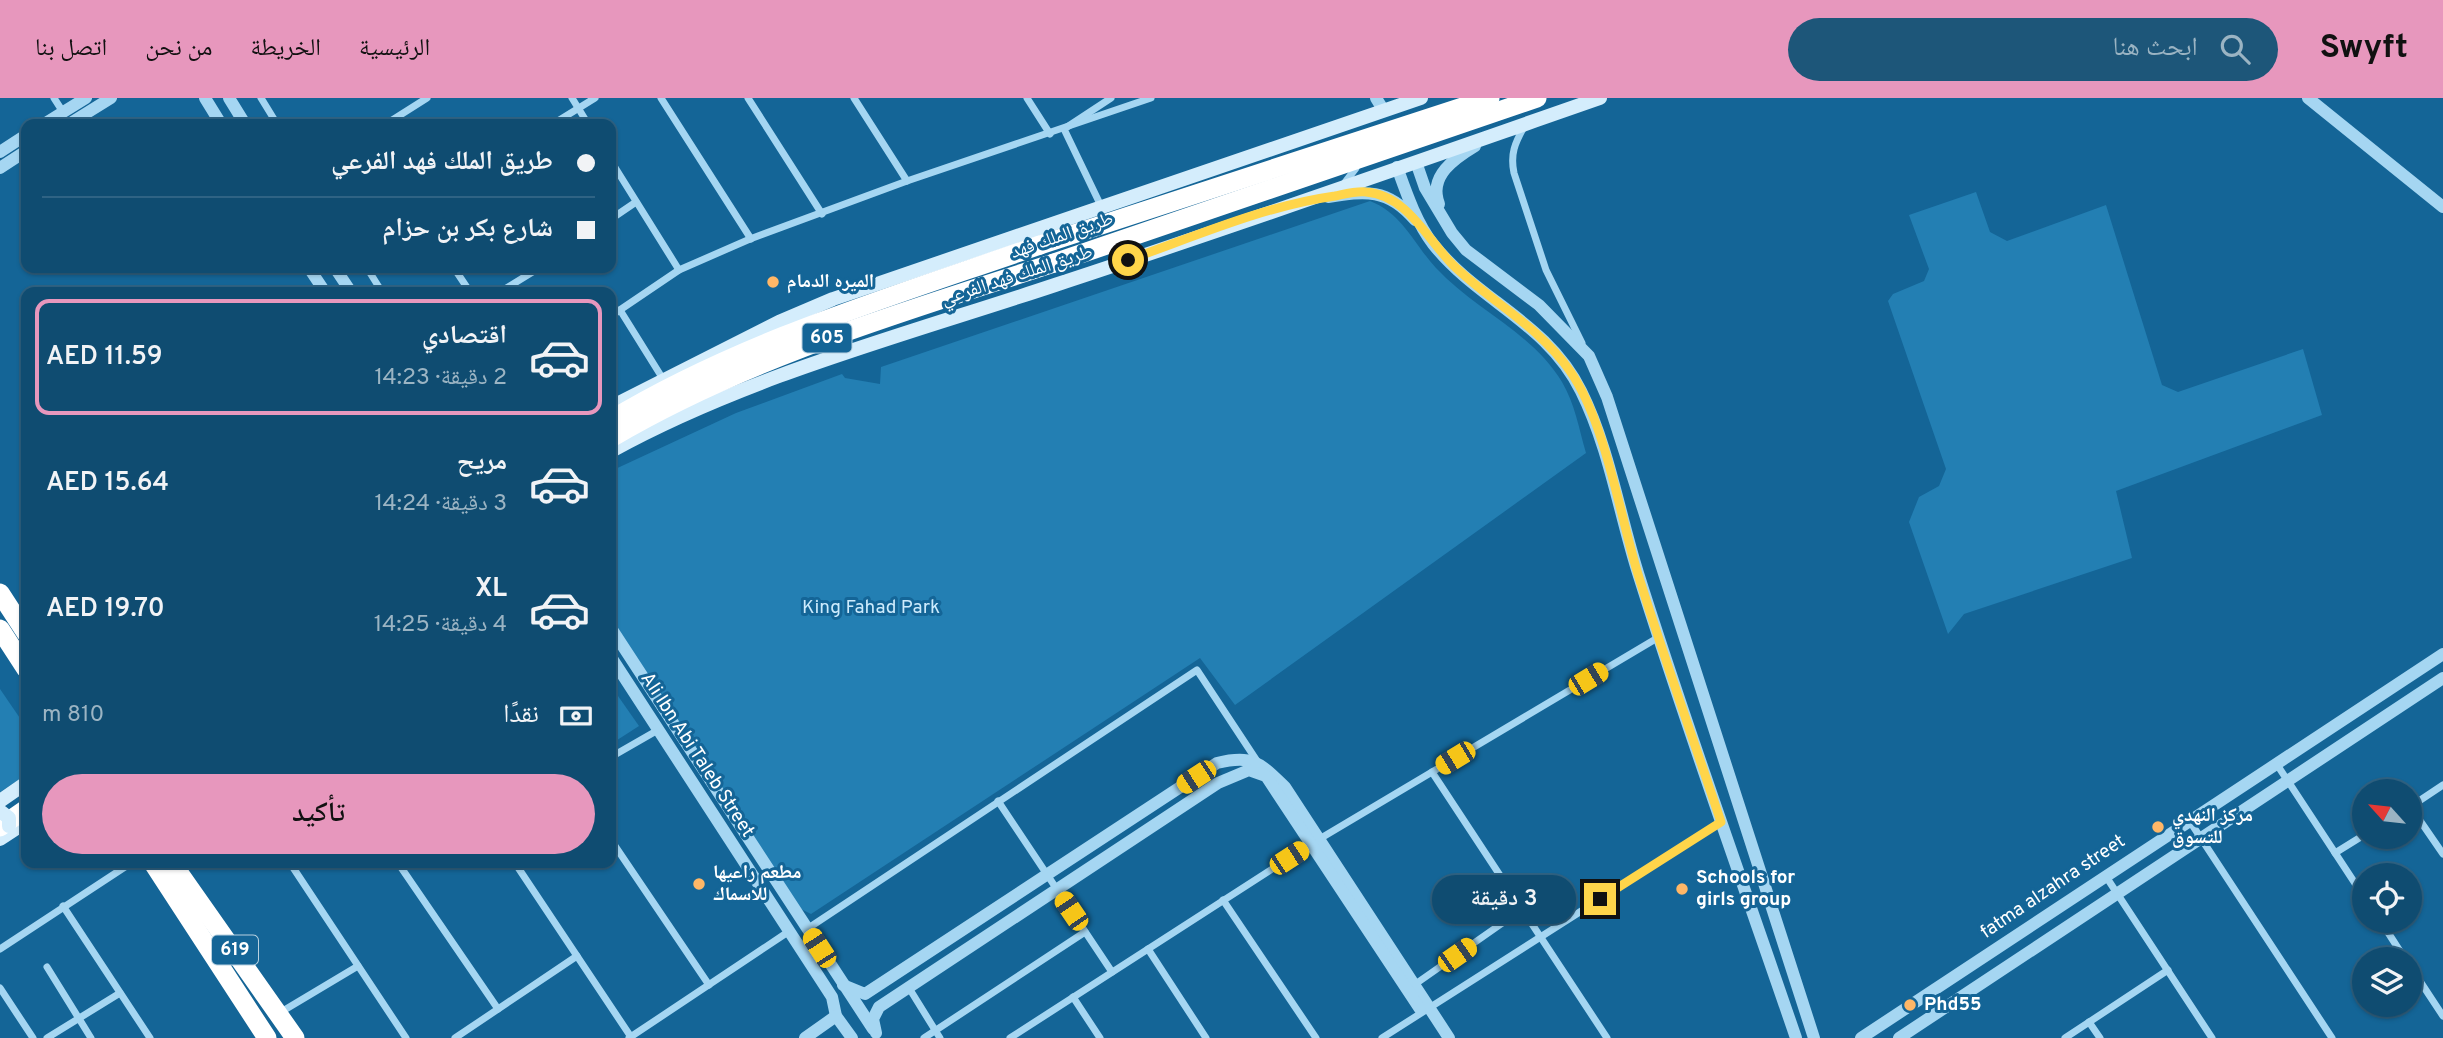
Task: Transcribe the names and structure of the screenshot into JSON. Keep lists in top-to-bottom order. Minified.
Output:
{"streets":{"highway":["طريق الملك فهد","605","619"],"main road":["طريق الملك فهد الفرعي"],"street":["Ali Ibn Abi Taleb Street","fatma alzahra street"]},"parks":["King Fahad Park"],"places":["الميره الدمام","مركز النهدي للتسوق","مطعم راعيها للاسماك","Schools for girls group","Phd55"],"north":"top left","page":{"header":"Swyft","search":"ابحث هنا","nav":["الرئيسية","الخريطة","من نحن","اتصل بنا"],"banner":["طريق الملك فهد الفرعي","شارع بكر بن حزام"],"list":[{"name":"اقتصادي","note":"2 دقيقة · 14:23","value":"AED 11.59"},{"name":"مريح","note":"3 دقيقة · 14:24","value":"AED 15.64"},{"name":"XL","note":"4 دقيقة · 14:25","value":"AED 19.70"}],"pay":["نقدًا","810 m"],"buttons":"تأكيد","bubble":"3 دقيقة"}}
